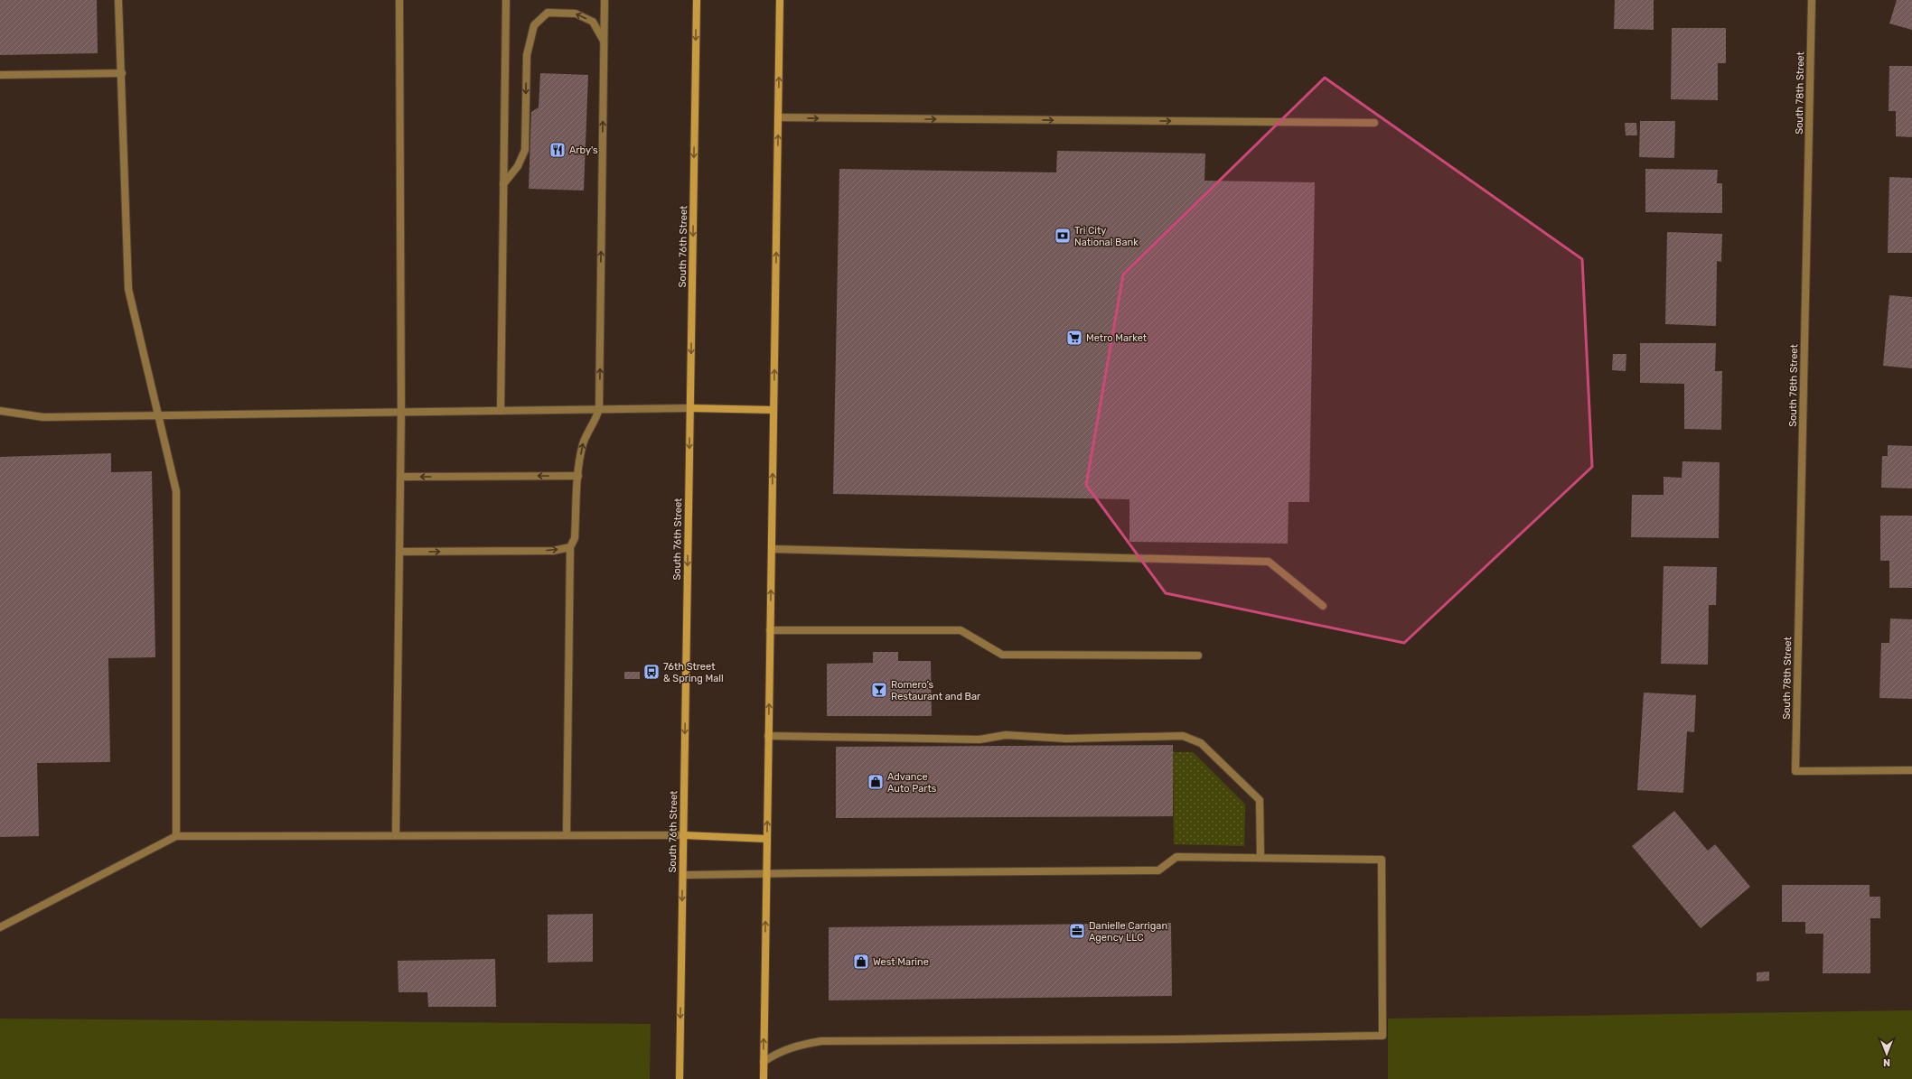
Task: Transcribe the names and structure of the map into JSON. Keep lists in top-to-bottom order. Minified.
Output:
{"streets":{"main road":["South 76th Street"],"street":["South 78th Street"]},"one_way":["South 76th Street"],"places":{"restaurant":["Arby's"],"bank":["Tri City National Bank"],"supermarket":["Metro Market"],"bus stop":["76th Street & Spring Mall"],"bar":["Romero’s Restaurant and Bar"],"shop":["Advance Auto Parts","West Marine"],"office":["Danielle Carrigan Agency LLC"]},"north":"bottom"}
